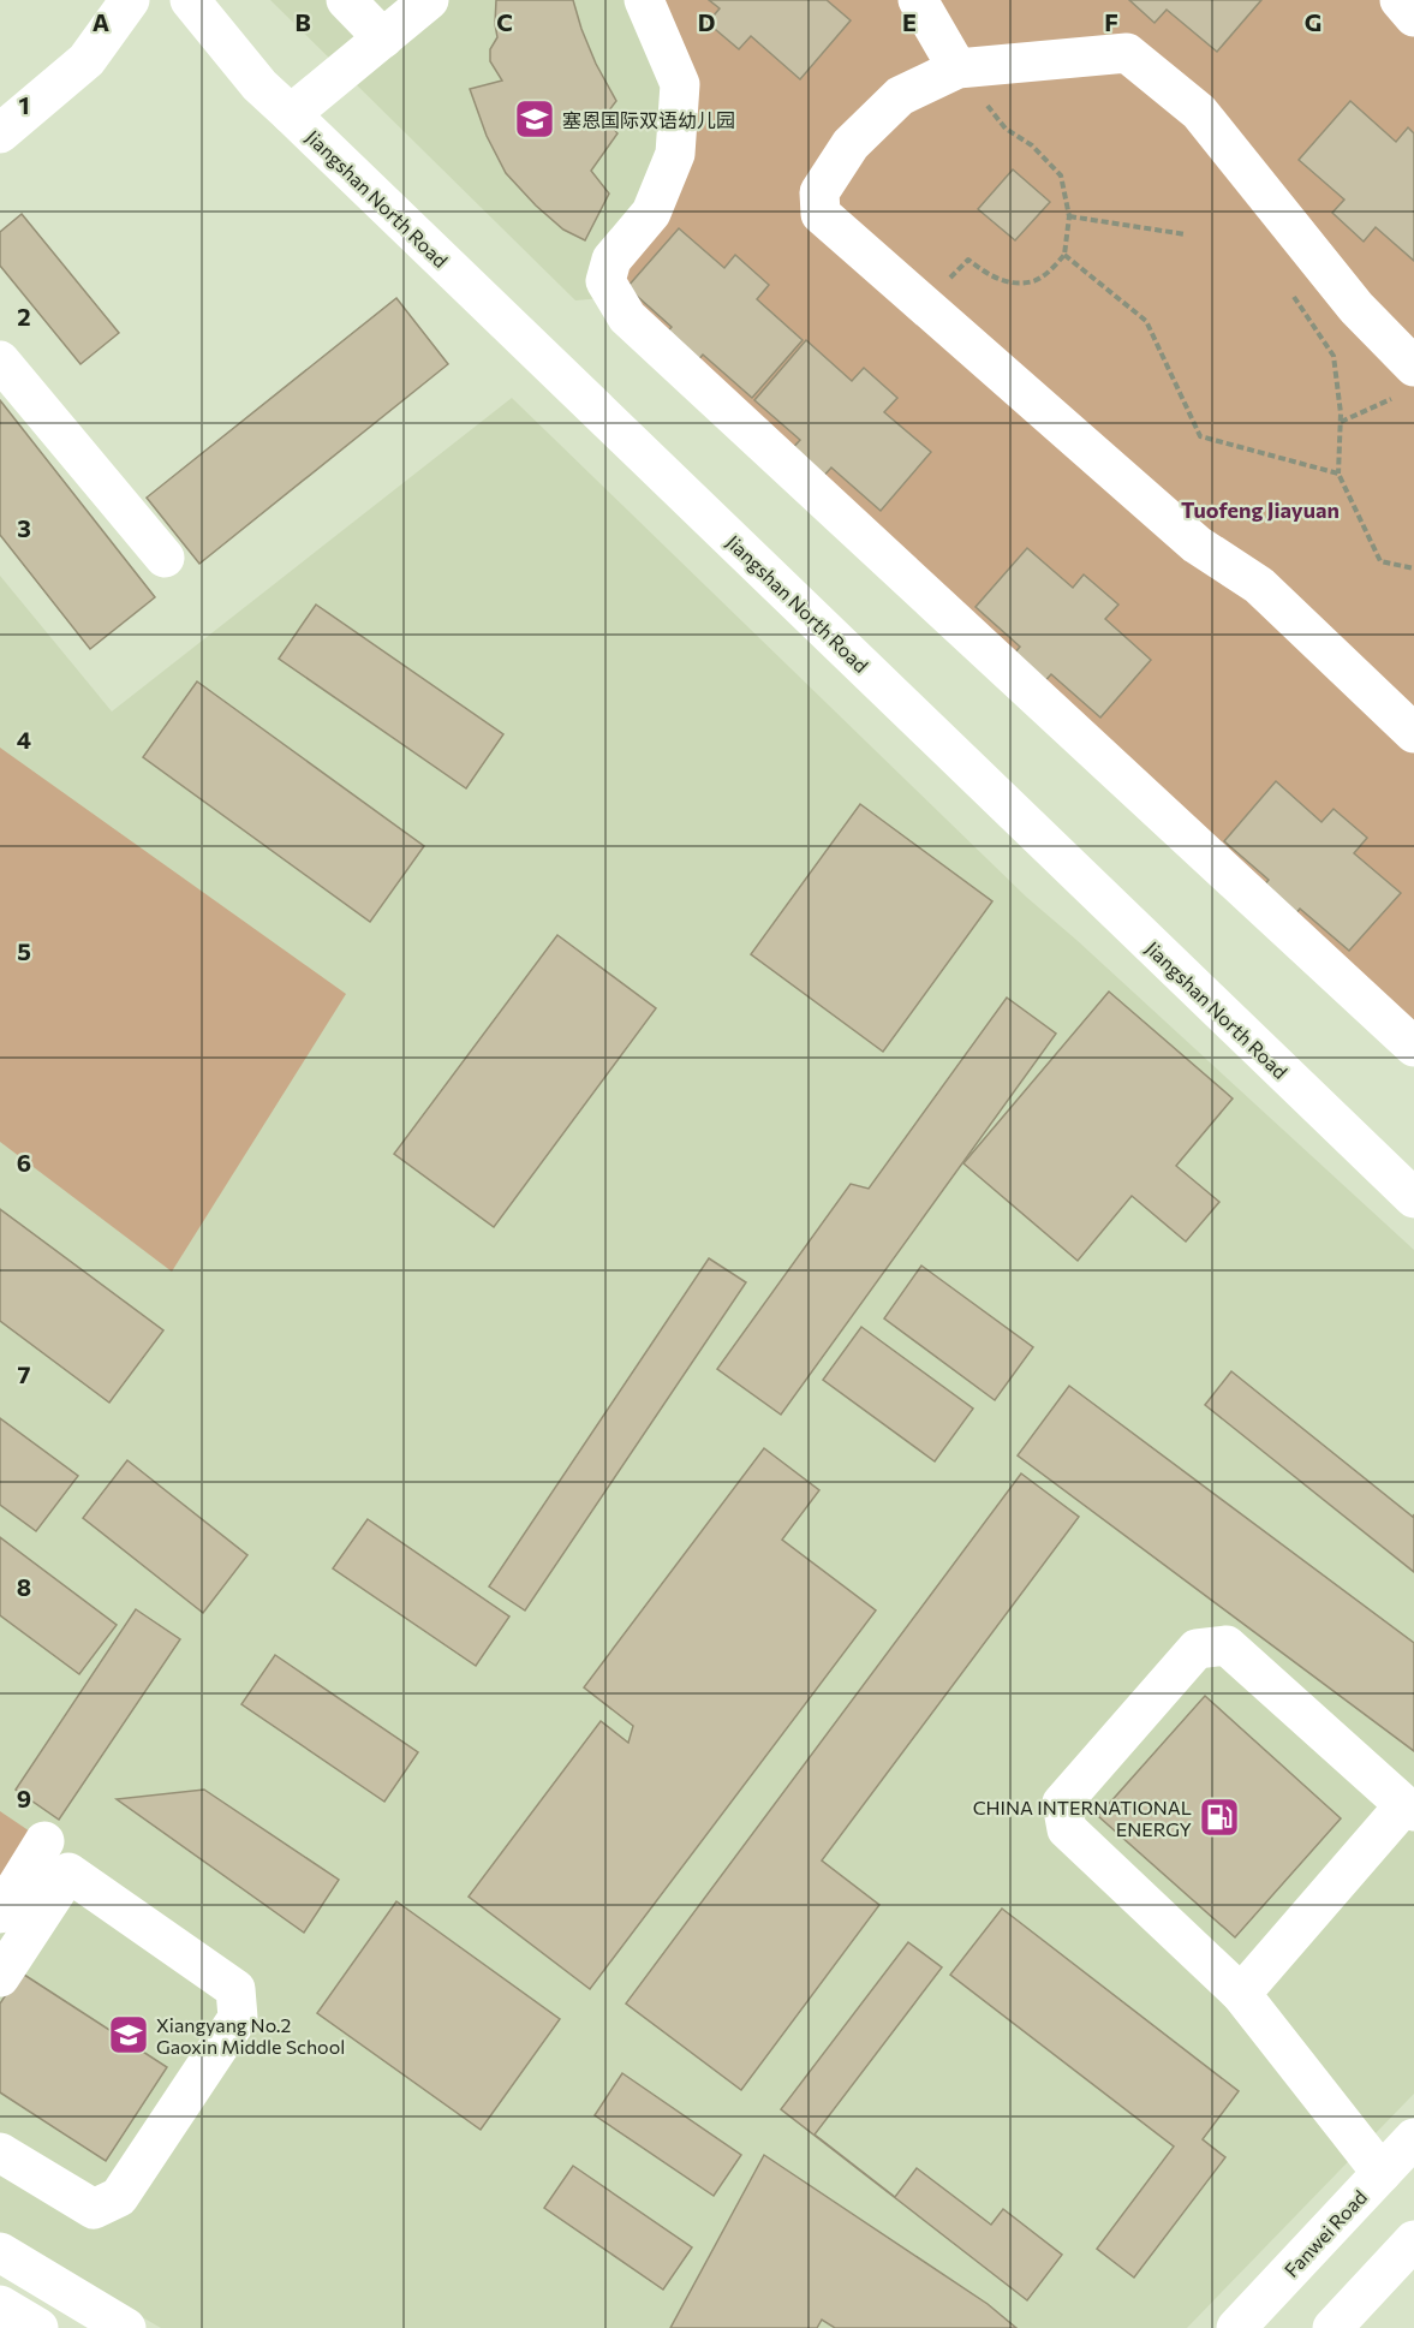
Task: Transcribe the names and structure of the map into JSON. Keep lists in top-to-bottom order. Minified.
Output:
{"streets":{"street":["Jiangshan North Road","Fanwei Road"]},"districts":["Tuofeng Jiayuan"],"places":{"school or university":["塞恩国际双语幼儿园","Xiangyang No.2 Gaoxin Middle School"],"fuel station":["CHINA INTERNATIONAL ENERGY"]},"grid":{"columns":["A","B","C","D","E","F","G"],"rows":["1","2","3","4","5","6","7","8","9"]}}
